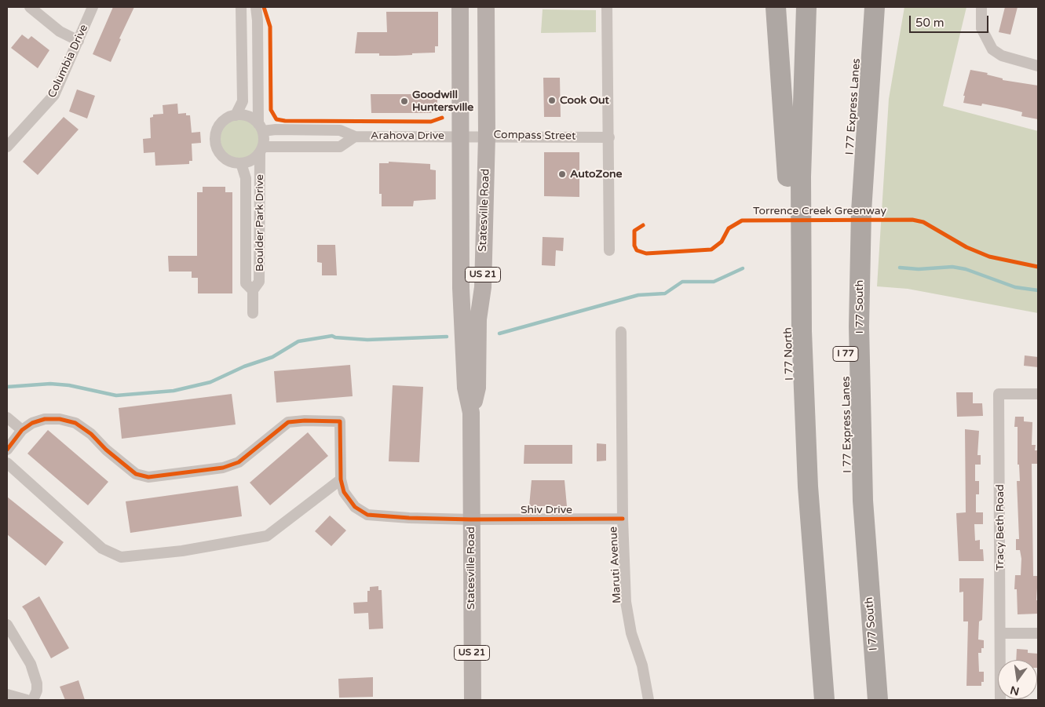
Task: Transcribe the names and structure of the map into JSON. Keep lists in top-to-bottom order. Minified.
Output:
{"streets":{"highway":["I 77 Express Lanes","I 77 South","I 77 North","I 77"],"main road":["Statesville Road","US 21"],"street":["Columbia Drive","Arahova Drive","Compass Street","Boulder Park Drive","Shiv Drive","Tracy Beth Road","Maruti Avenue"],"cycle path":["Torrence Creek Greenway"]},"crossings":[["Arahova Drive","Compass Street"],["Arahova Drive","Statesville Road"],["Arahova Drive","Boulder Park Drive"],["Compass Street","Statesville Road"],["Statesville Road","Shiv Drive"],["Shiv Drive","Maruti Avenue"]],"places":["Cook Out","Goodwill Huntersville","AutoZone"],"scale_bar":"50 m","north":"bottom"}
